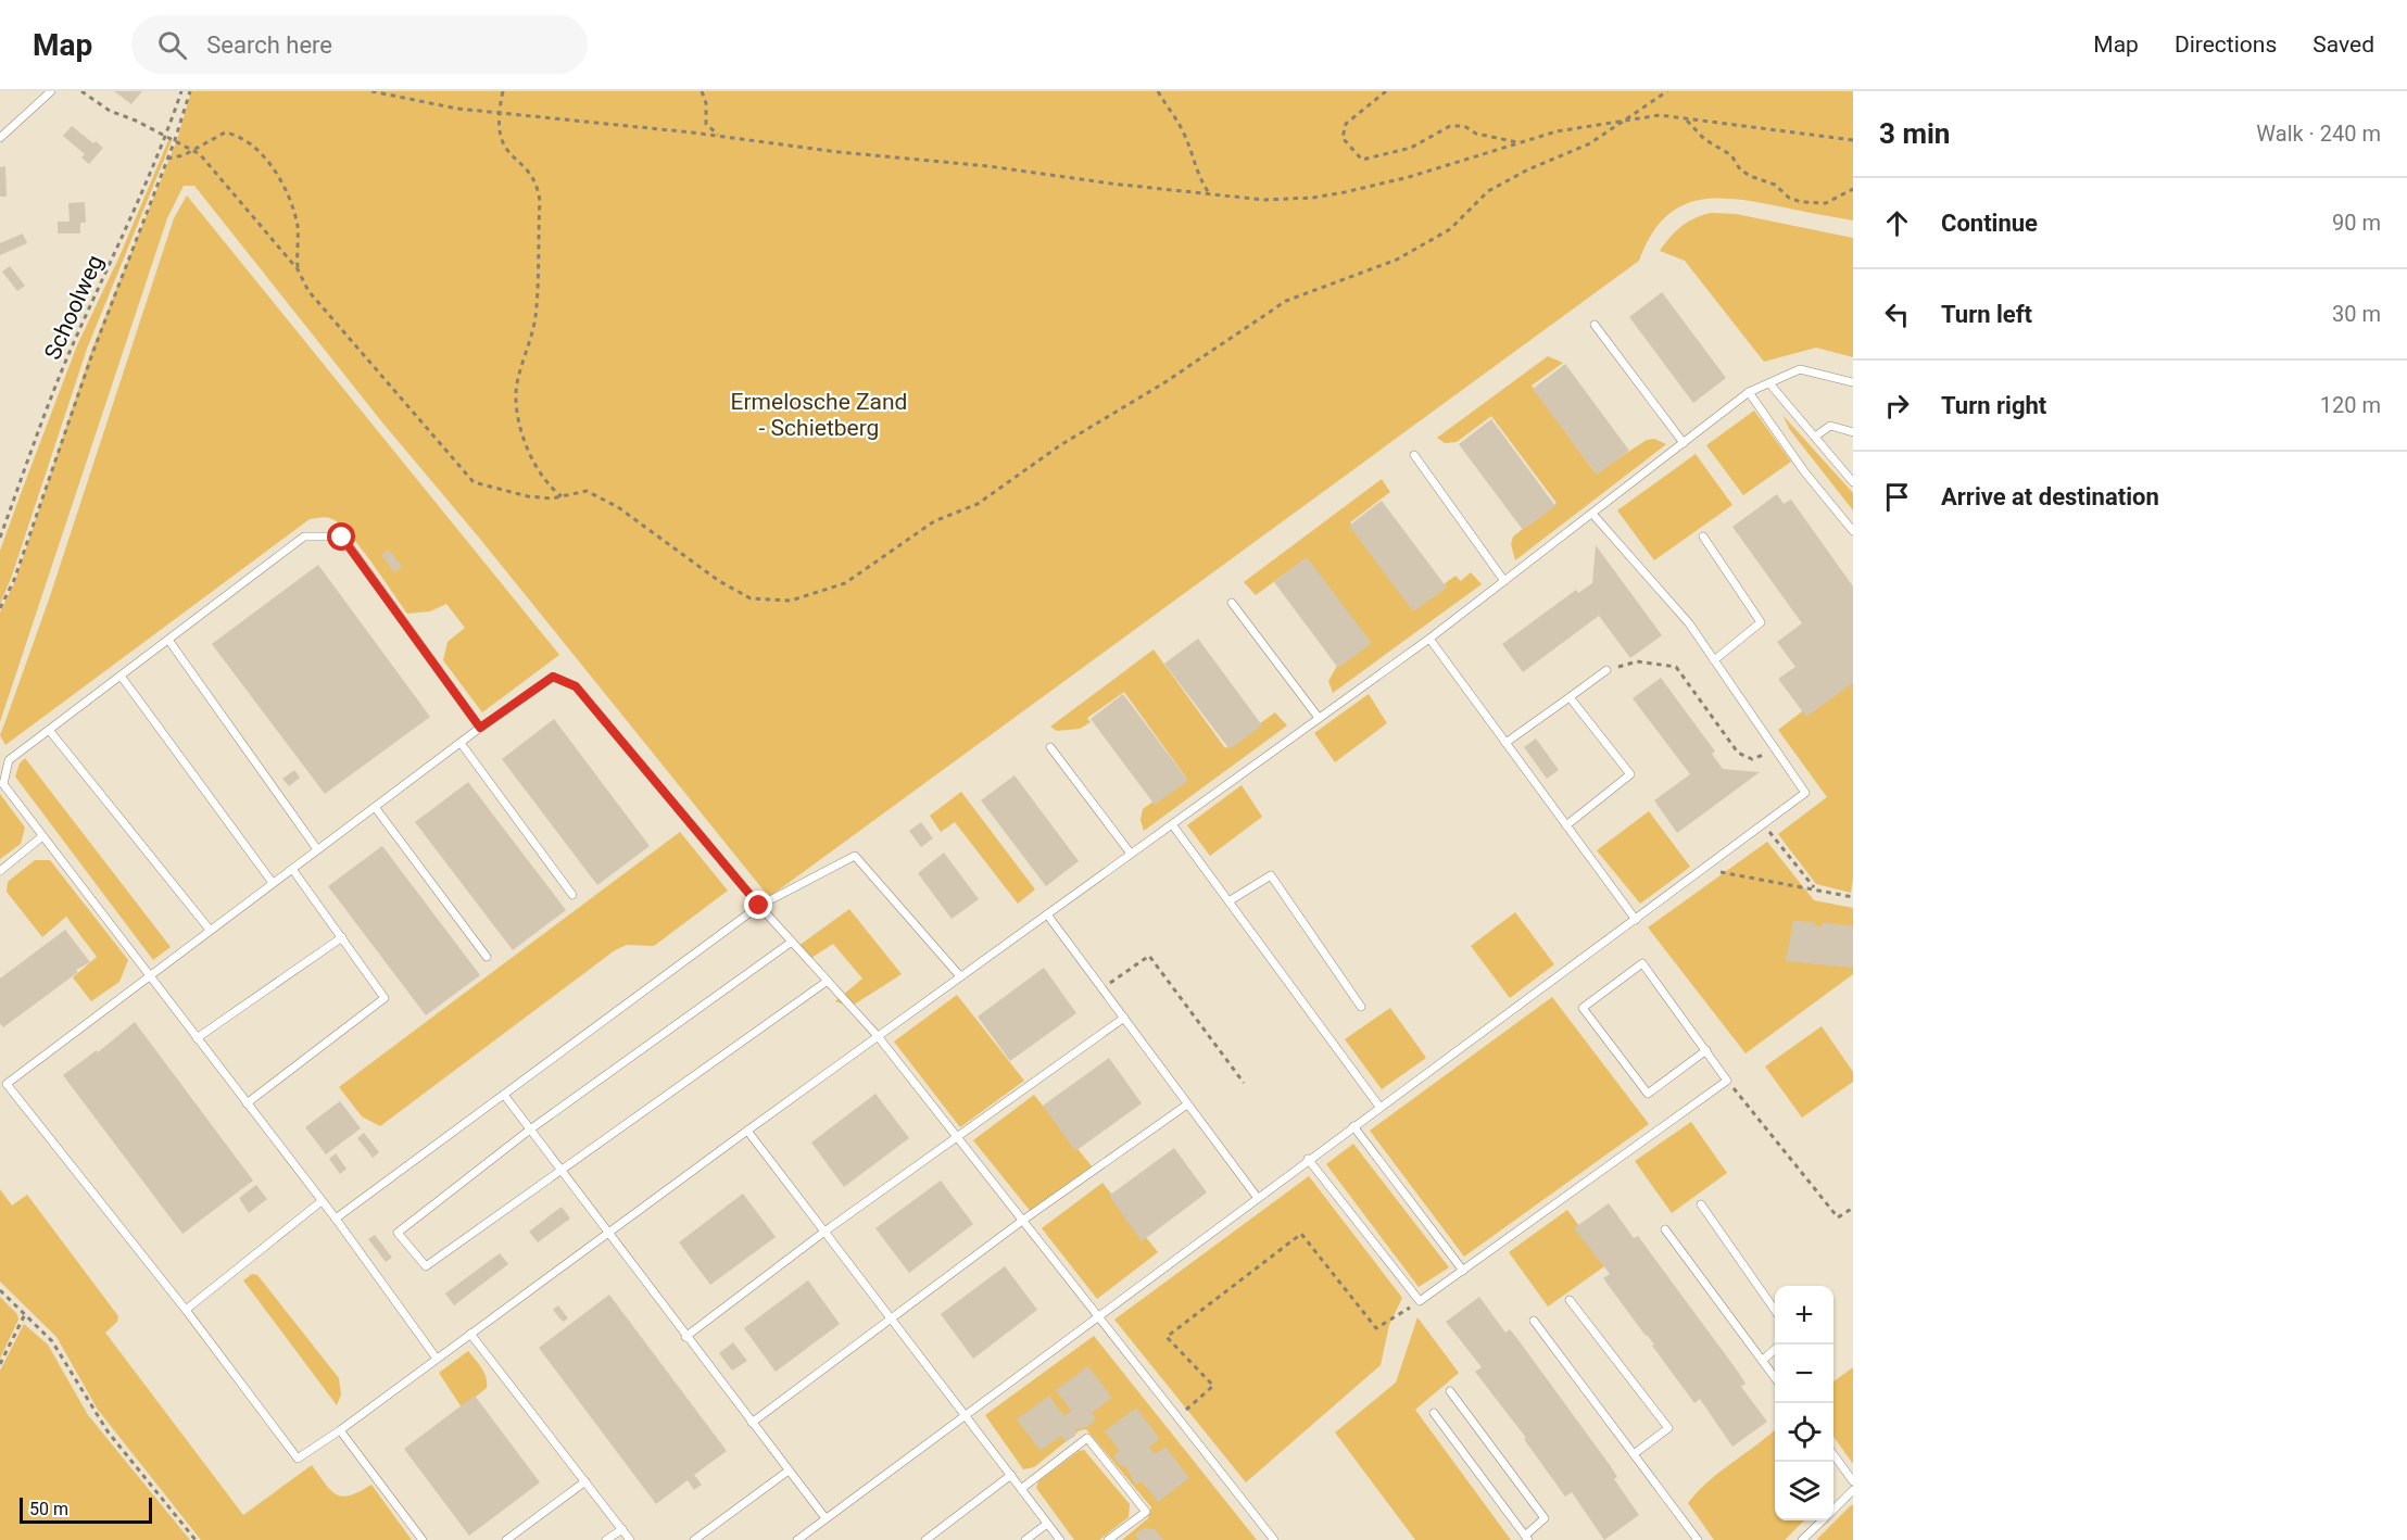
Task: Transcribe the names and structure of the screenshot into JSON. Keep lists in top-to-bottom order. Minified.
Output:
{"streets":{"path":["Schoolweg"]},"parks":["Ermelosche Zand - Schietberg"],"scale_bar":"50 m","page":{"header":"Map","search":"Search here","nav":["Map","Directions","Saved"],"heading":["3 min","Walk · 240 m"],"list":[["Continue","90 m"],["Turn left","30 m"],["Turn right","120 m"],"Arrive at destination"],"map_buttons":["+","−"],"scale":"50 m"}}
